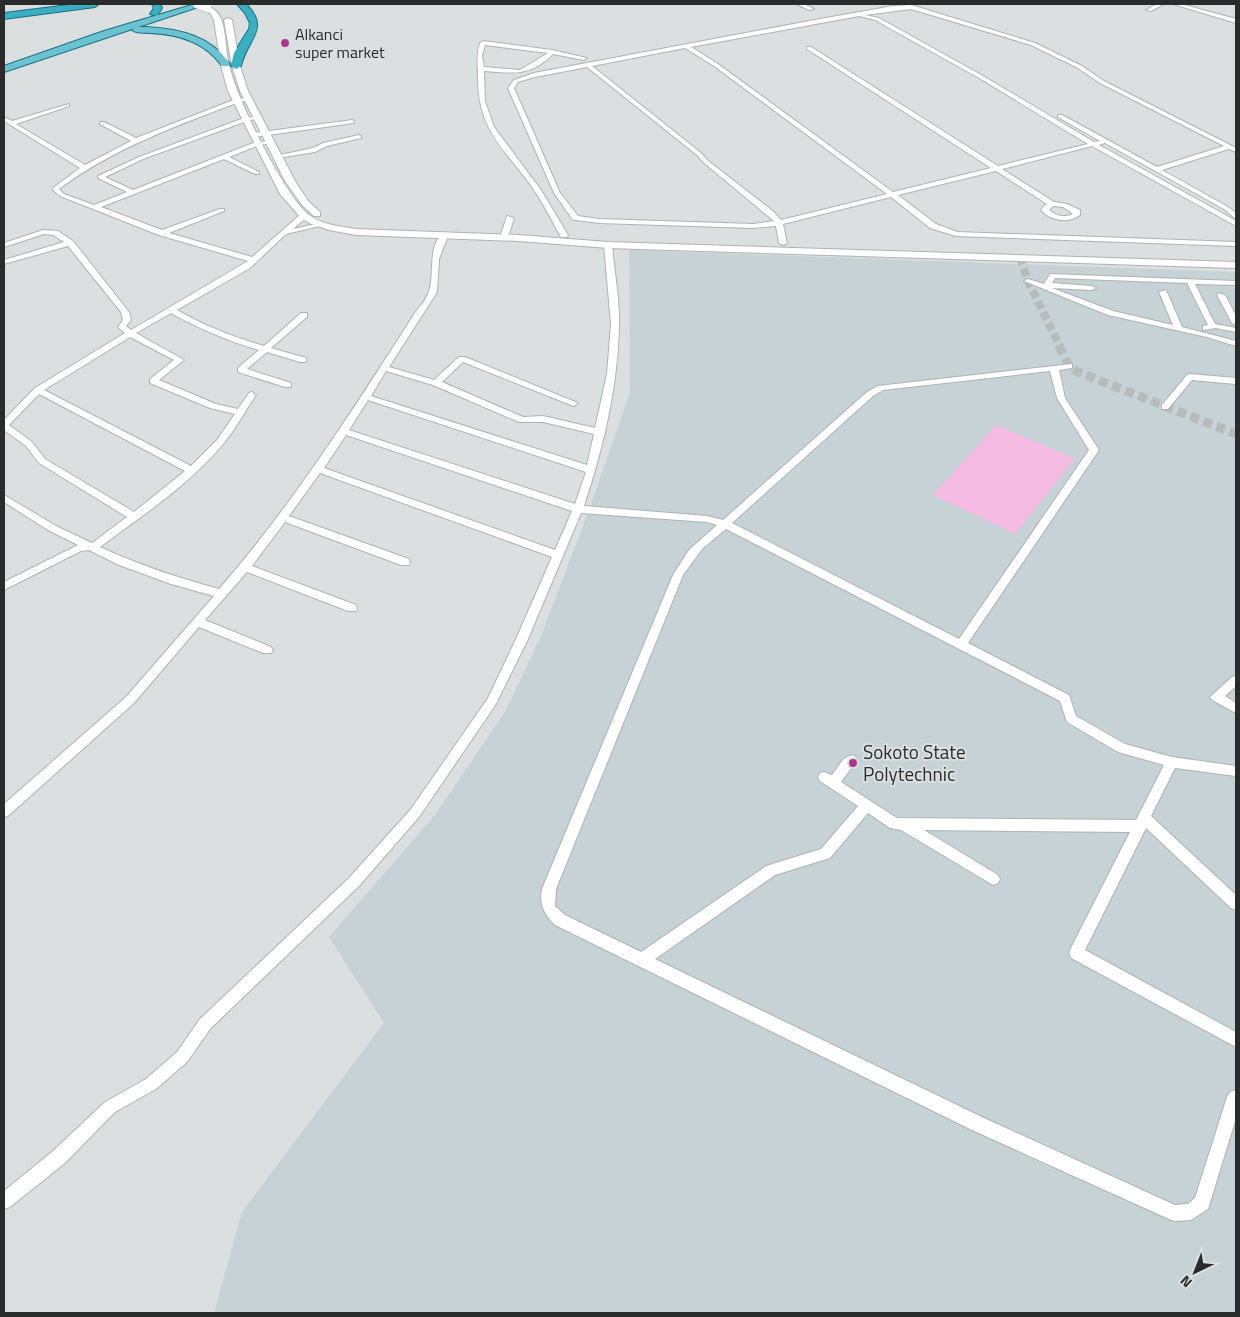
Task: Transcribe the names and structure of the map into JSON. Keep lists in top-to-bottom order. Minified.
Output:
{"places":["Alkanci super market","Sokoto State Polytechnic"],"north":"bottom left"}
